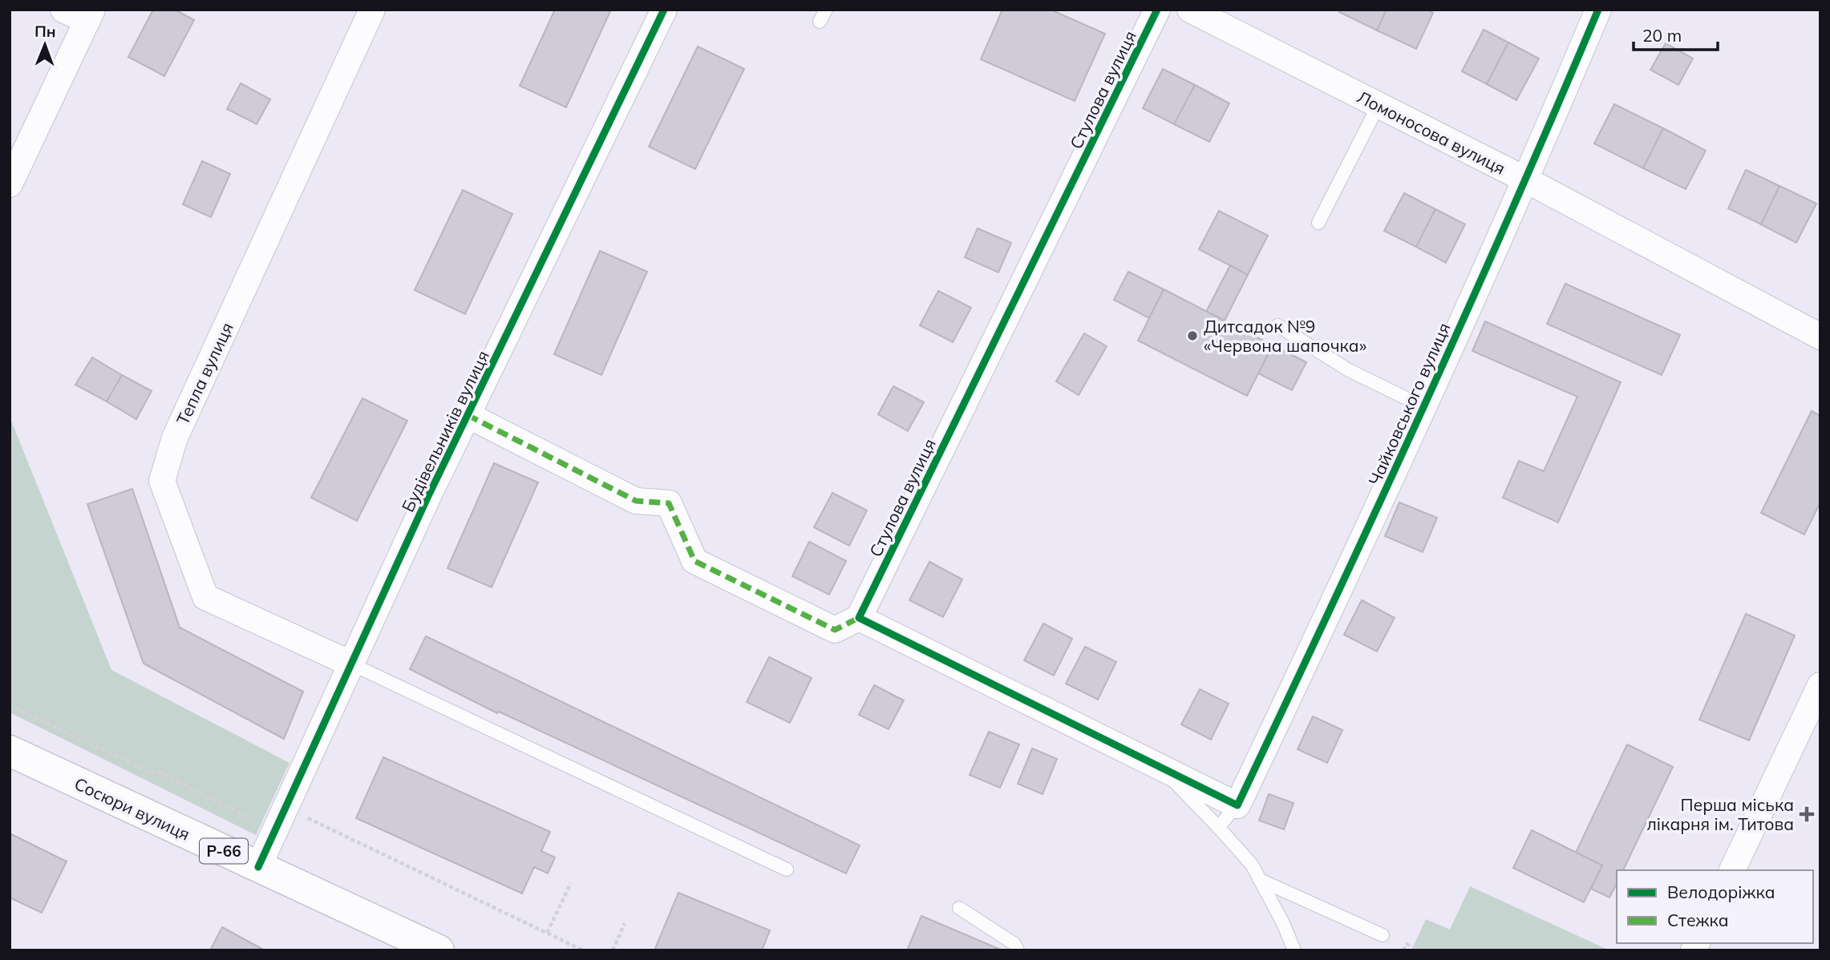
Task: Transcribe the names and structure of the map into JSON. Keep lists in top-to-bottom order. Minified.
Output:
{"streets":{"main road":["Сосюри вулиця","Р-66"],"street":["Стулова вулиця","Ломоносова вулиця","Тепла вулиця","Чайковського вулиця","Будівельників вулиця"]},"crossings":[["Ломоносова вулиця","Чайковського вулиця"],["Тепла вулиця","Будівельників вулиця"],["Будівельників вулиця","Сосюри вулиця"]],"places":{"other":["Дитсадок №9 «Червона шапочка»"],"health":["Перша міська лікарня ім. Титова"]},"legend":["Велодоріжка","Стежка"],"scale_bar":"20 m","north":"top"}
